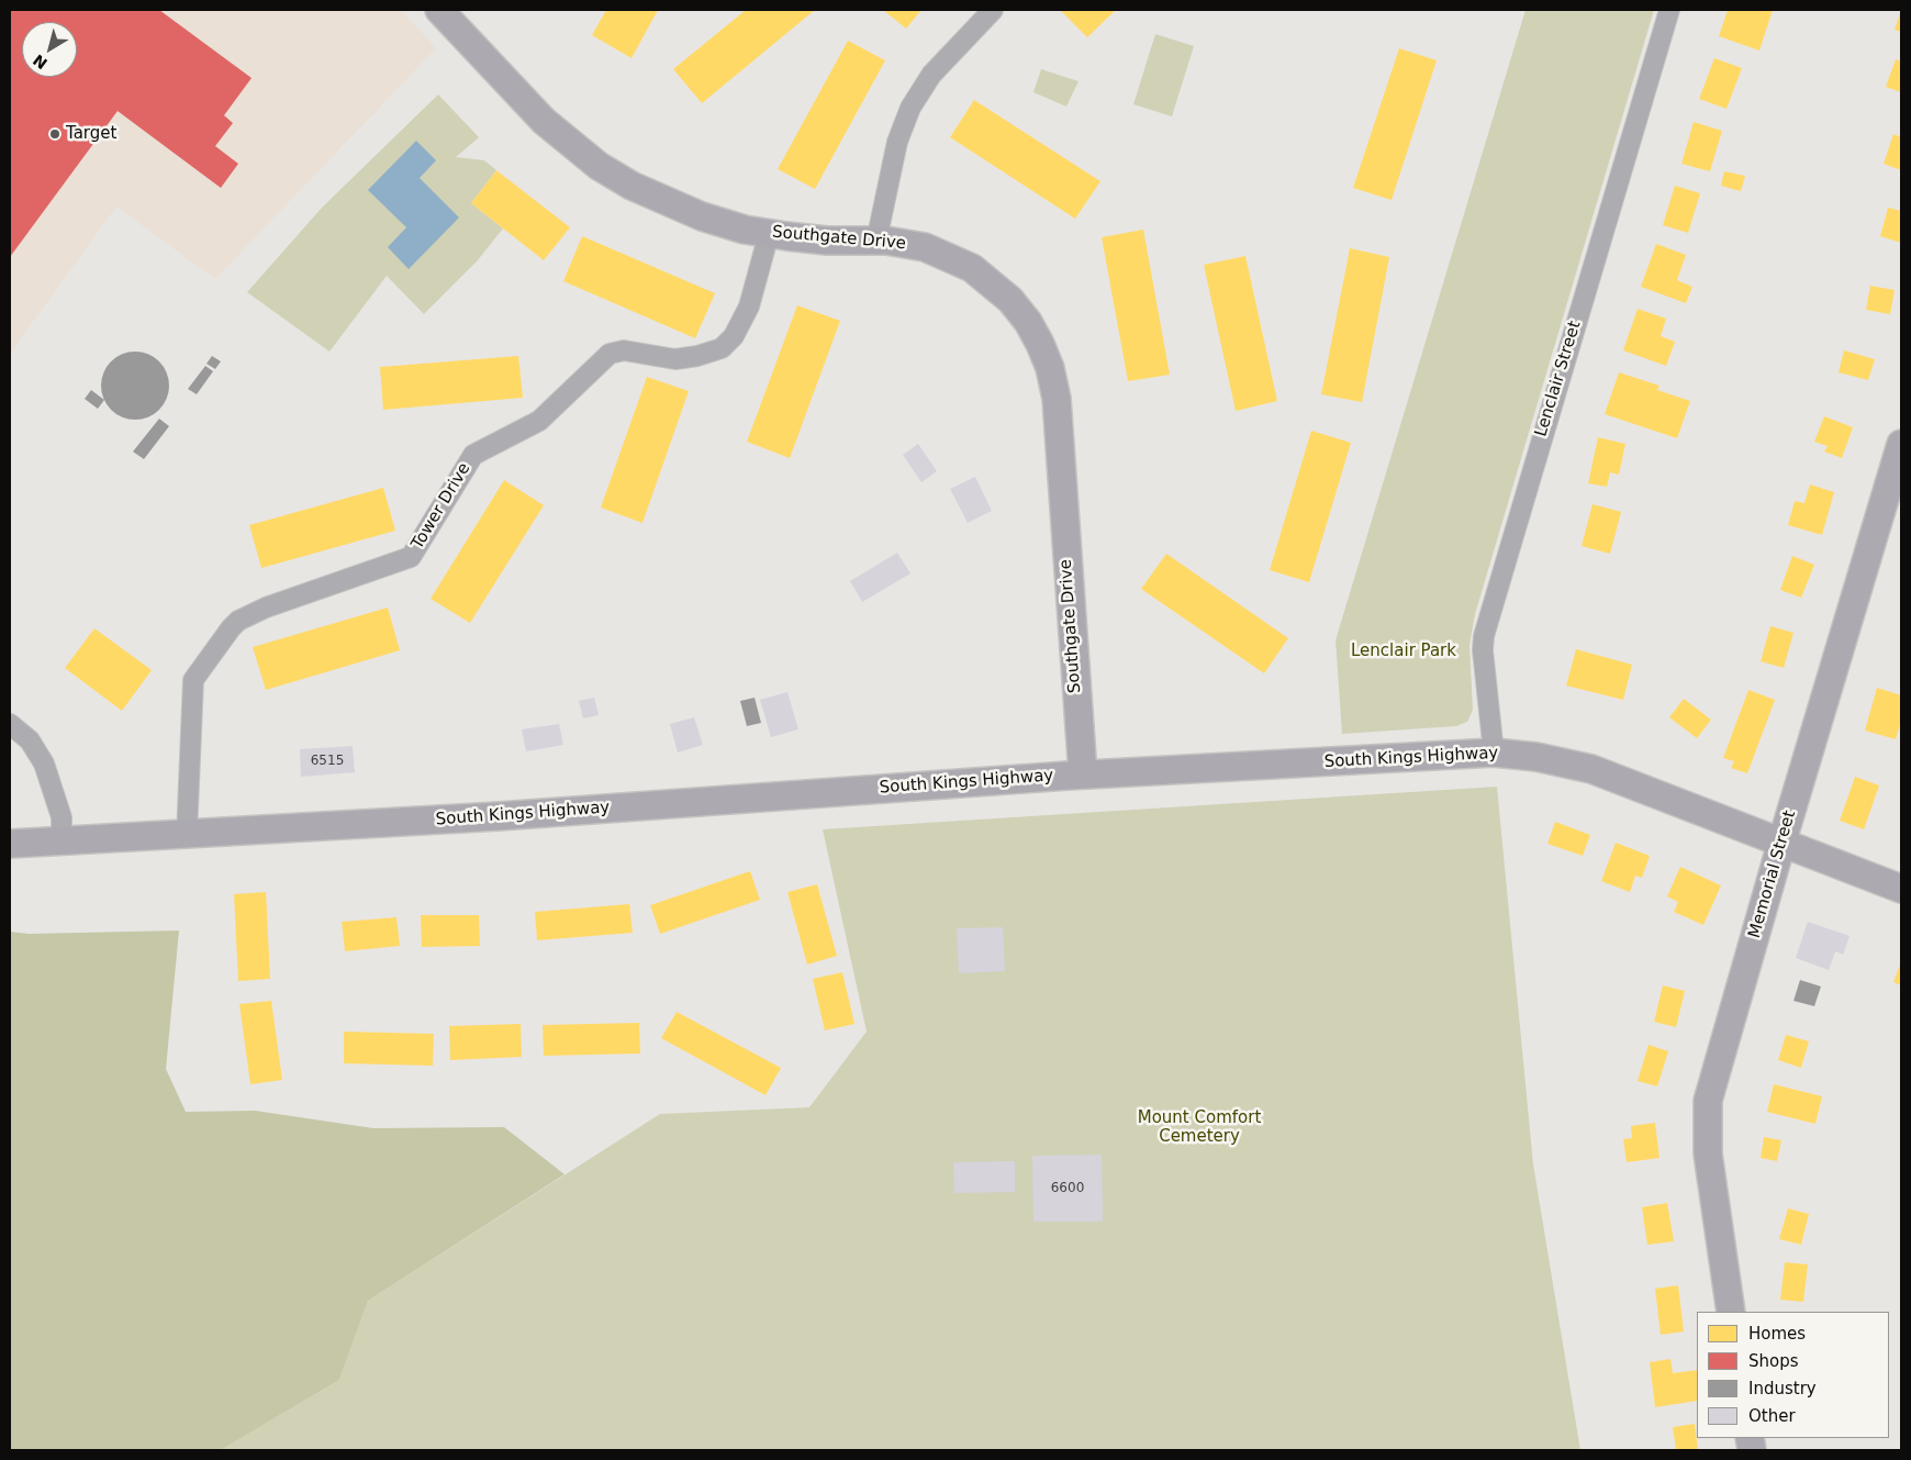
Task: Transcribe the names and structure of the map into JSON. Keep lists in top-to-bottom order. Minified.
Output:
{"streets":{"street":["Southgate Drive","Lenclair Street","Tower Drive","South Kings Highway","Memorial Street"]},"crossings":[["Southgate Drive","Tower Drive"],["Southgate Drive","South Kings Highway"],["Lenclair Street","South Kings Highway"],["Tower Drive","South Kings Highway"],["South Kings Highway","Memorial Street"]],"parks":["Lenclair Park","Mount Comfort Cemetery"],"places":["Target"],"house_numbers":["6515","6600"],"legend":["Homes","Shops","Industry","Other"],"north":"bottom left"}
